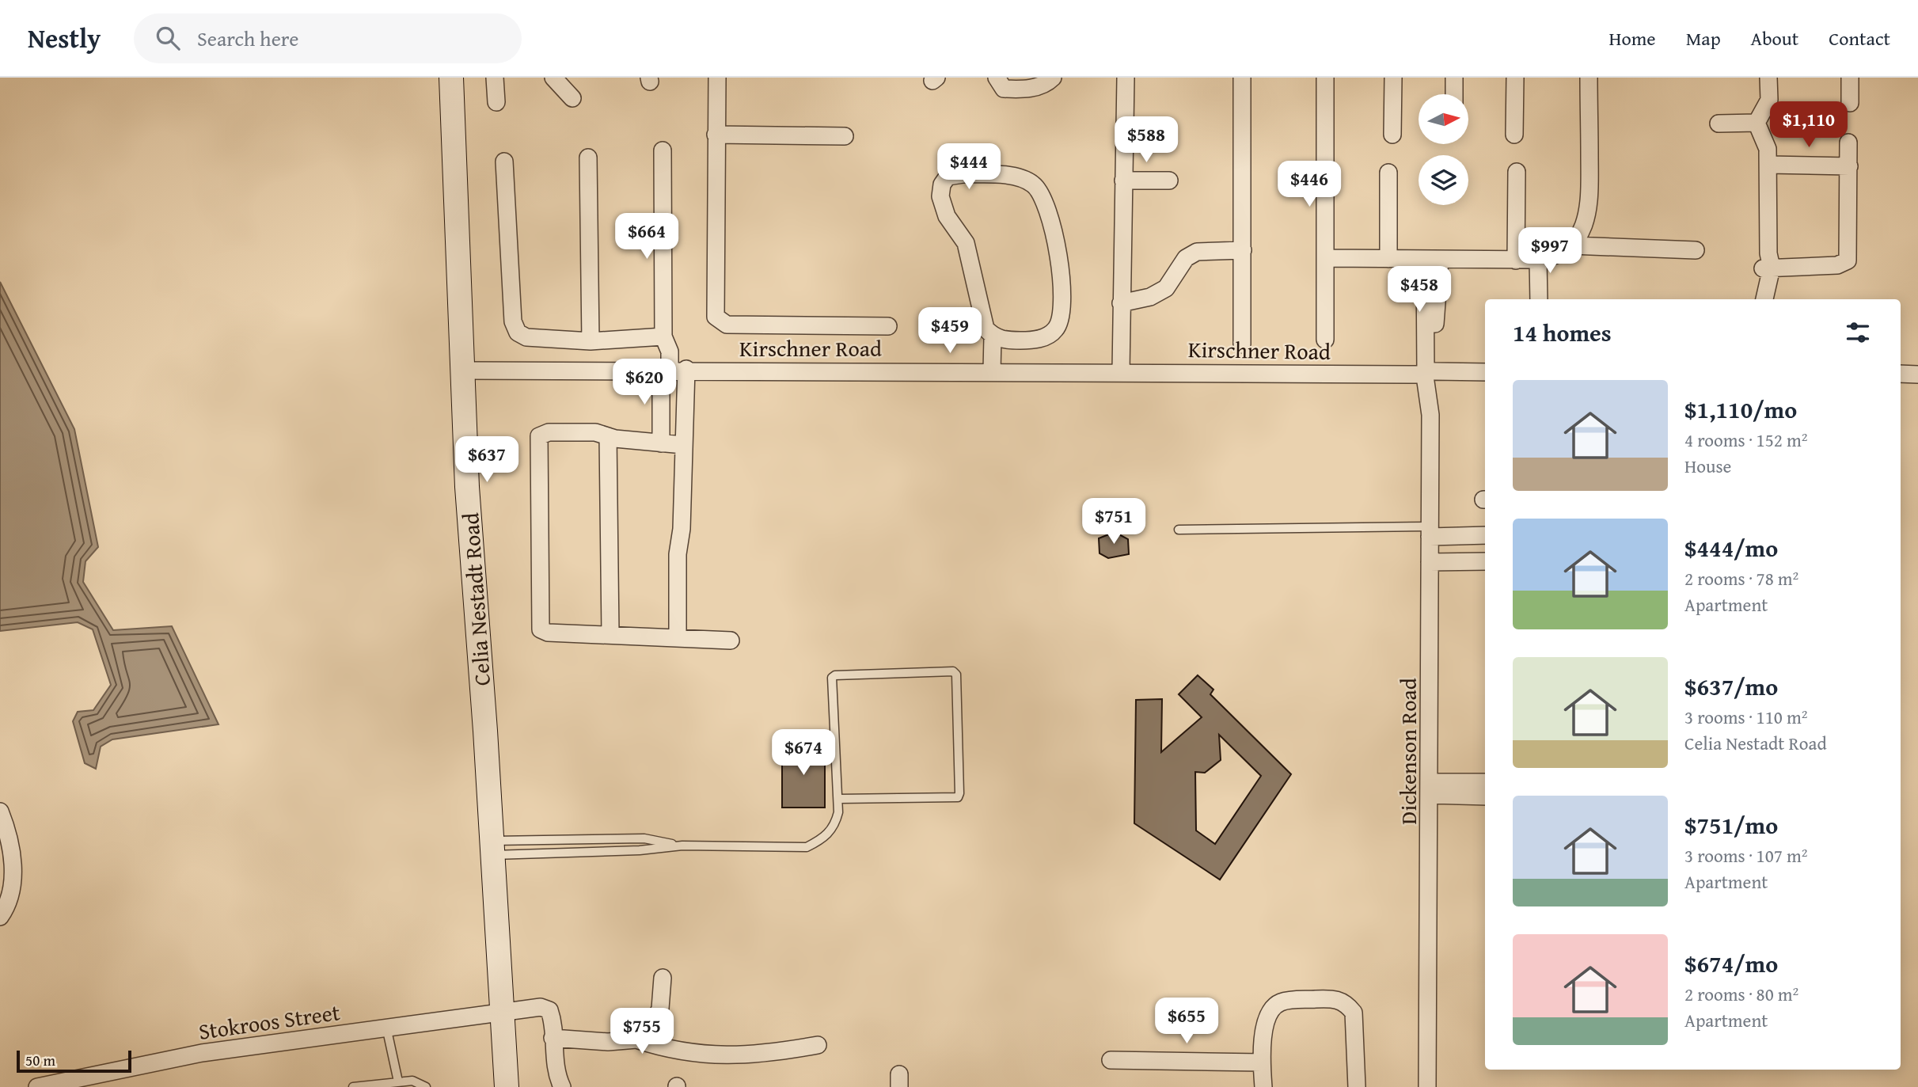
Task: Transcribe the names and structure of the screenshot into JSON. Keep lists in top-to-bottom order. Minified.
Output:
{"streets":{"street":["Kirschner Road","Celia Nestadt Road","Dickenson Road","Stokroos Street"]},"crossings":[["Kirschner Road","Celia Nestadt Road"],["Kirschner Road","Dickenson Road"],["Celia Nestadt Road","Stokroos Street"]],"scale_bar":"50 m","north":"right","page":{"header":"Nestly","search":"Search here","nav":["Home","Map","About","Contact"],"price":["$1,110","$588","$444","$446","$664","$997","$458","$459","$620","$637","$751","$674","$655","$755"],"heading":"14 homes","list":[{"name":"$1,110/mo","note":"4 rooms · 152 m² · House"},{"name":"$444/mo","note":"2 rooms · 78 m² · Apartment"},{"name":"$637/mo","note":"3 rooms · 110 m² · Celia Nestadt Road"},{"name":"$751/mo","note":"3 rooms · 107 m² · Apartment"},{"name":"$674/mo","note":"2 rooms · 80 m² · Apartment"}],"scale":"50 m"}}
